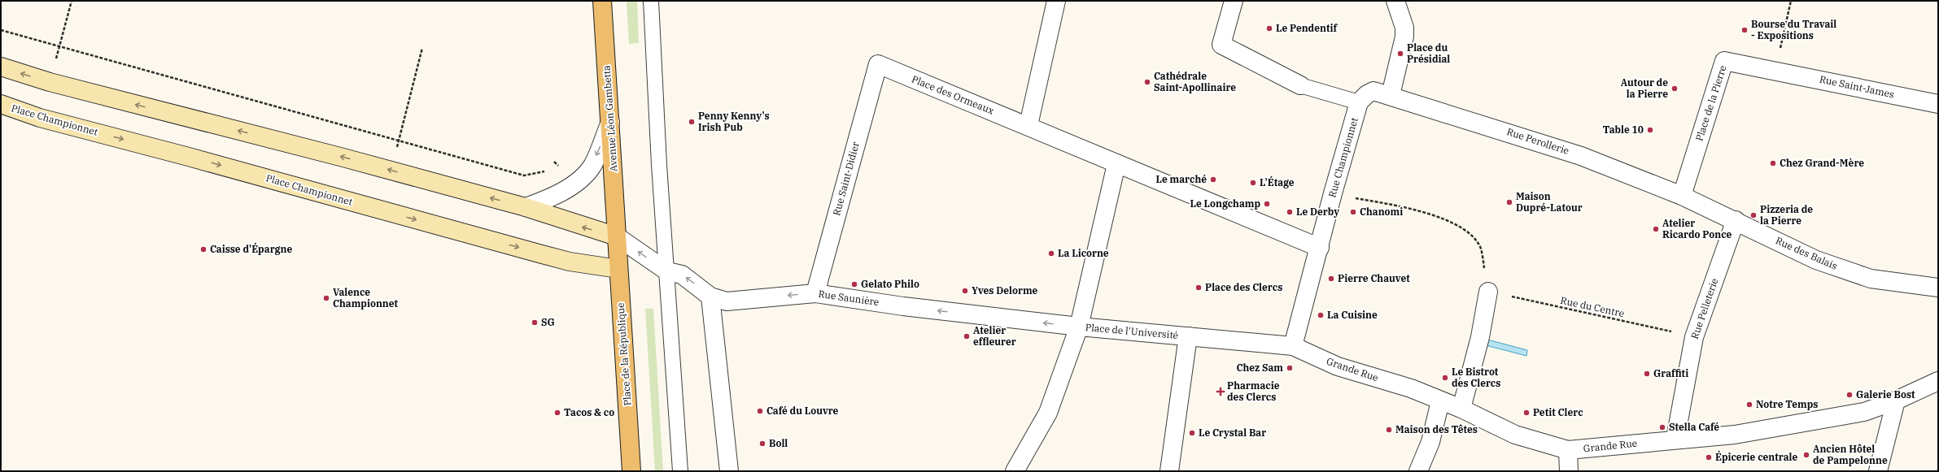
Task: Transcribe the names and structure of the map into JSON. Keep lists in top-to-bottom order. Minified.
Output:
{"streets":{"main road":["Avenue Léon Gambetta","Place Championnet","Place de la République"],"street":["Rue Saint-James","Place des Ormeaux","Place de la Pierre","Rue Perollerie","Rue Championnet","Rue Saint-Didier","Rue des Balais","Rue Saunière","Rue Pelleterie","Place de l'Université","Grande Rue"],"path":["Rue du Centre"]},"crossings":[["Rue Saint-James","Place de la Pierre"],["Place des Ormeaux","Rue Saint-Didier"],["Place de la Pierre","Rue Perollerie"],["Place de la Pierre","Rue des Balais"],["Avenue Léon Gambetta","Rue Saunière"],["Avenue Léon Gambetta","Place de la République"],["Place Championnet","Place de la République"],["Rue Perollerie","Rue des Balais"],["Rue Saint-Didier","Rue Saunière"],["Rue des Balais","Rue Pelleterie"],["Rue Saunière","Place de l'Université"],["Rue Saunière","Place de la République"],["Rue du Centre","Rue Pelleterie"],["Rue Pelleterie","Grande Rue"]],"one_way":["Rue Saunière"],"places":{"other":["Le Pendentif","Bourse du Travail - Expositions","Place du Présidial","Cathédrale Saint-Apollinaire","Autour de la Pierre","Penny Kenny's Irish Pub","Table 10","Chez Grand-Mère","Le marché","L'Étage","Maison Dupré-Latour","Le Longchamp","Le Derby","Chanomi","Pizzeria de la Pierre","Atelier Ricardo Ponce","Caisse d'Épargne","La Licorne","Pierre Chauvet","Gelato Philo","Place des Clercs","Yves Delorme","Valence Championnet","La Cuisine","SG","Atelier effleurer","Chez Sam","Graffiti","Le Bistrot des Clercs","Galerie Bost","Notre Temps","Café du Louvre","Tacos & co","Petit Clerc","Stella Café","Maison des Têtes","Le Crystal Bar","Boll","Ancien Hôtel de Pampelonne","Épicerie centrale"],"health":["Pharmacie des Clercs"]}}
